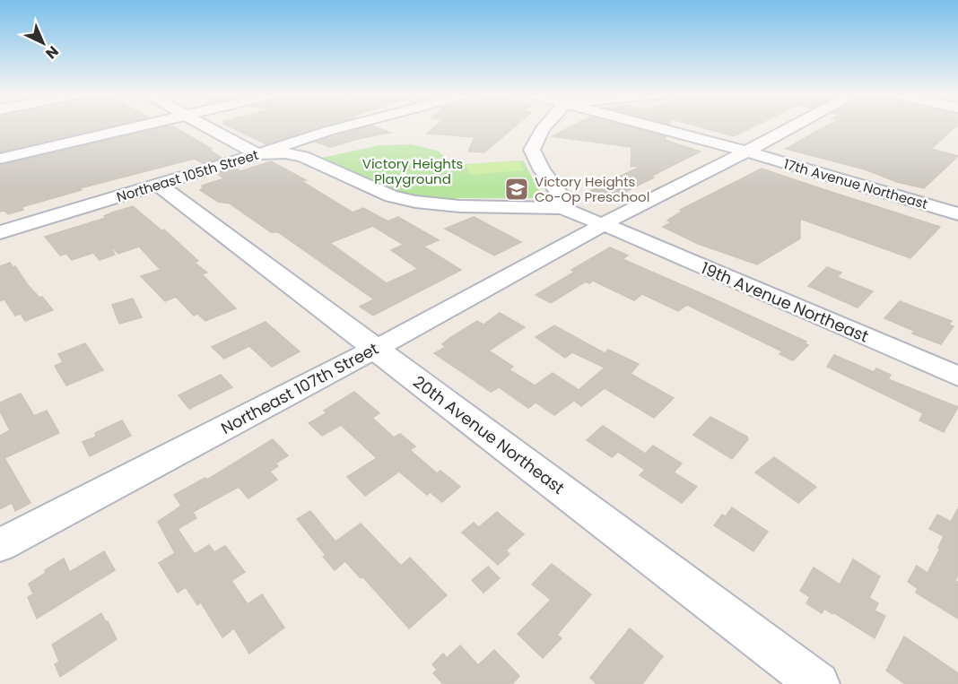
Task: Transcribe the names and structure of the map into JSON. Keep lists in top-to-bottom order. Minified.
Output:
{"streets":{"street":["Northeast 105th Street","17th Avenue Northeast","19th Avenue Northeast","Northeast 107th Street","20th Avenue Northeast"]},"crossings":[["Northeast 105th Street","19th Avenue Northeast"],["Northeast 105th Street","20th Avenue Northeast"],["17th Avenue Northeast","Northeast 107th Street"],["19th Avenue Northeast","Northeast 107th Street"],["Northeast 107th Street","20th Avenue Northeast"]],"parks":["Victory Heights Playground"],"places":{"school or university":["Victory Heights Co-Op Preschool"]},"north":"bottom right"}
